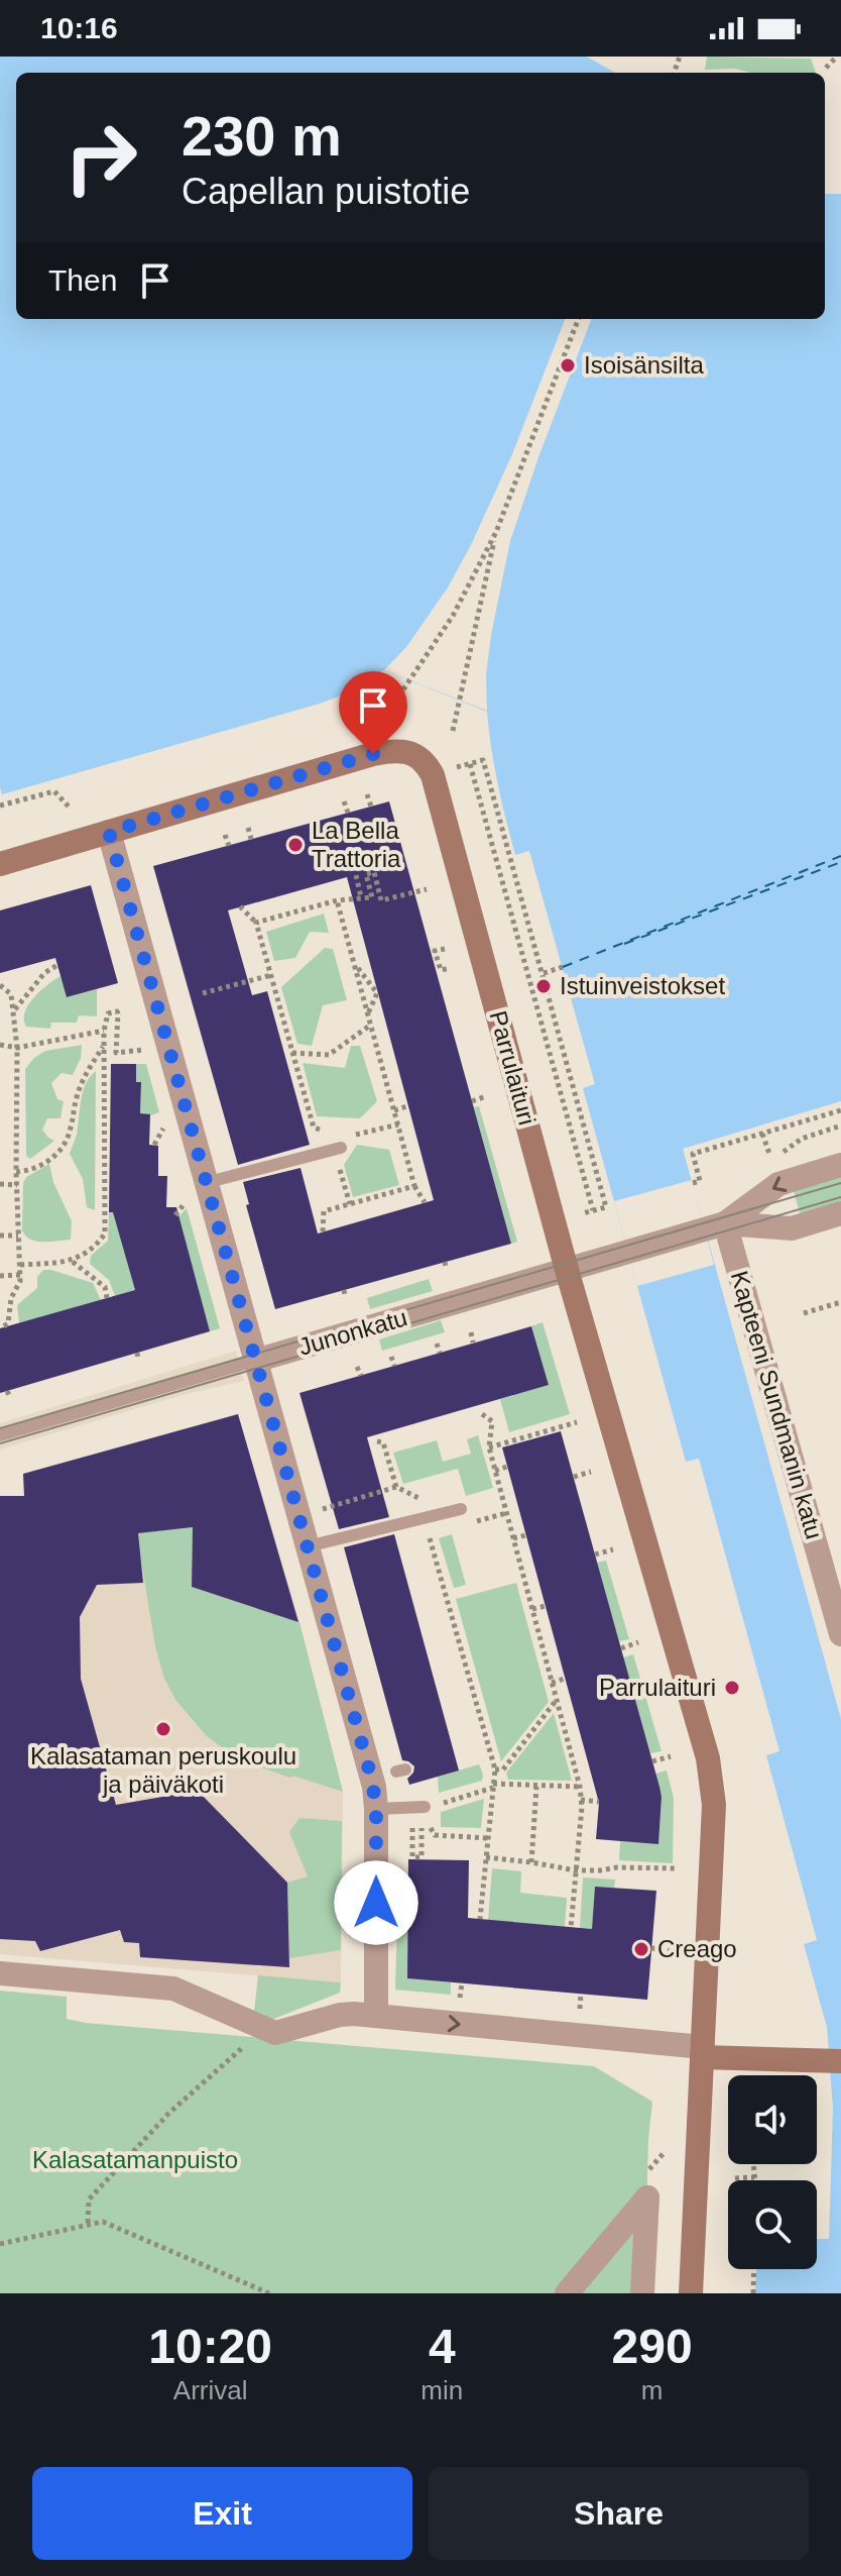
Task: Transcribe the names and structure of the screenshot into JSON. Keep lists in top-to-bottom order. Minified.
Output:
{"streets":{"street":["Parrulaituri","Junonkatu","Kapteeni Sundmanin katu"]},"crossings":[["Parrulaituri","Junonkatu"],["Junonkatu","Kapteeni Sundmanin katu"]],"parks":["Kalasatamanpuisto"],"places":["Isoisänsilta","La Bella Trattoria","Istuinveistokset","Parrulaituri","Kalasataman peruskoulu ja päiväkoti","Creago"],"page":{"status":"10:16","turn":["230 m","Capellan puistotie"],"then":"Then","eta":["10:20","Arrival","4","min","290","m"],"buttons":["Exit","Share"]}}
